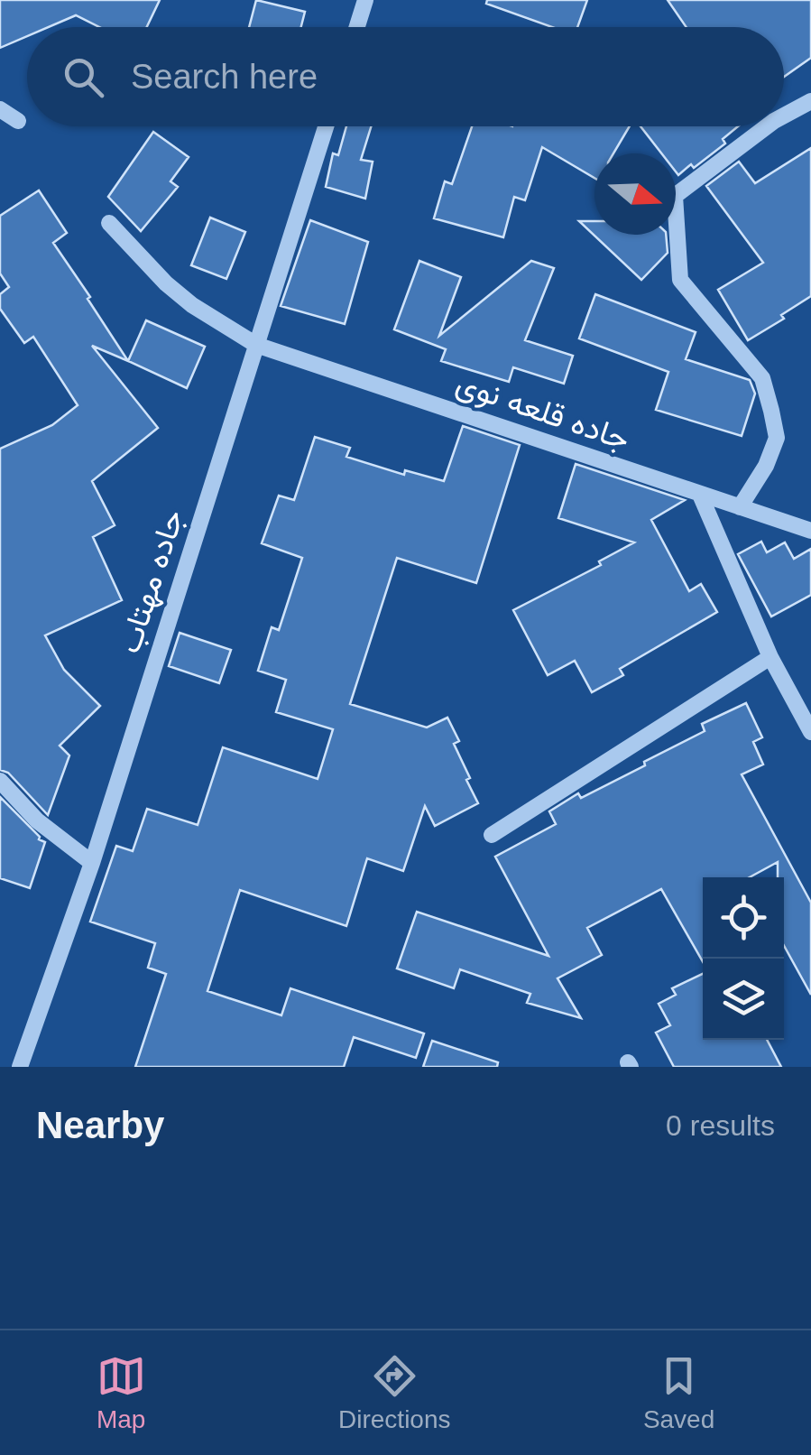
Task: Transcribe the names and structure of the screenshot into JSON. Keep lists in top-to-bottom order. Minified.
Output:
{"streets":{"street":["جاده قلعه نوی","جاده مهتاب"]},"crossings":[["جاده قلعه نوی","جاده مهتاب"]],"north":"right","page":{"search":"Search here","heading":["Nearby","0 results"],"nav":["Map","Directions","Saved"]}}
